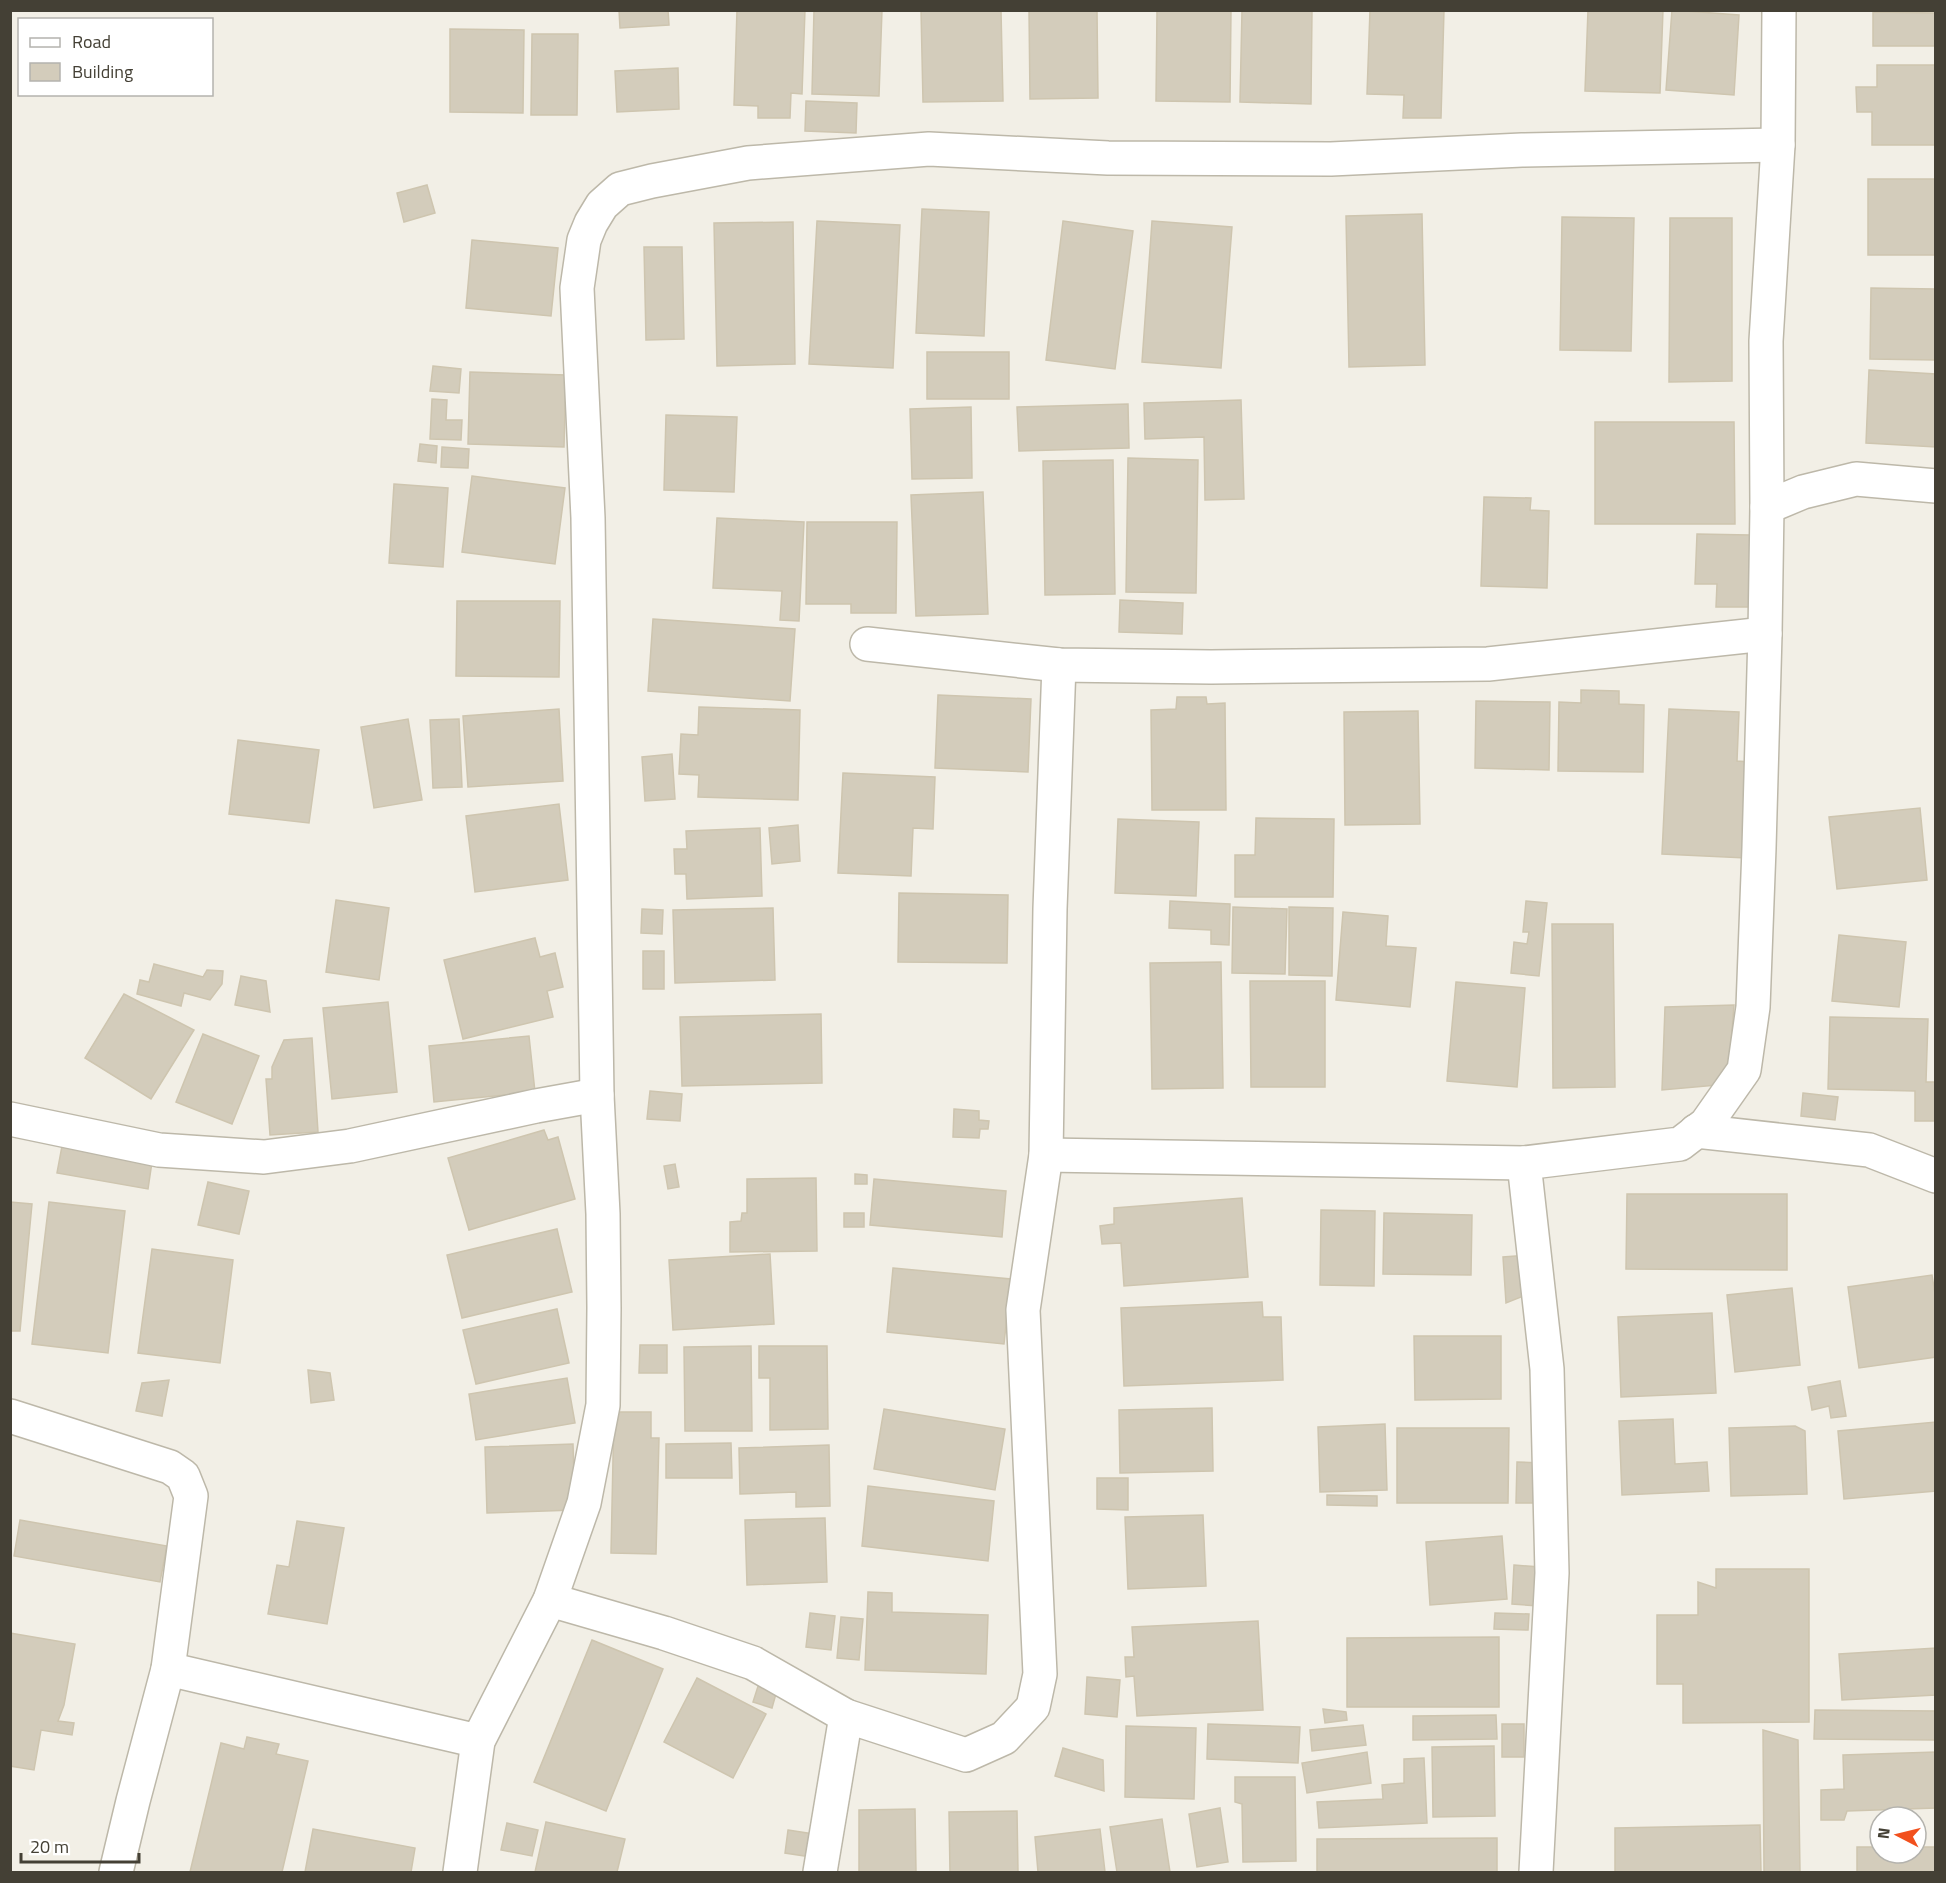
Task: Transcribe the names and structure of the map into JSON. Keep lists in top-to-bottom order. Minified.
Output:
{"legend":["Road","Building"],"scale_bar":"20 m","north":"left"}
